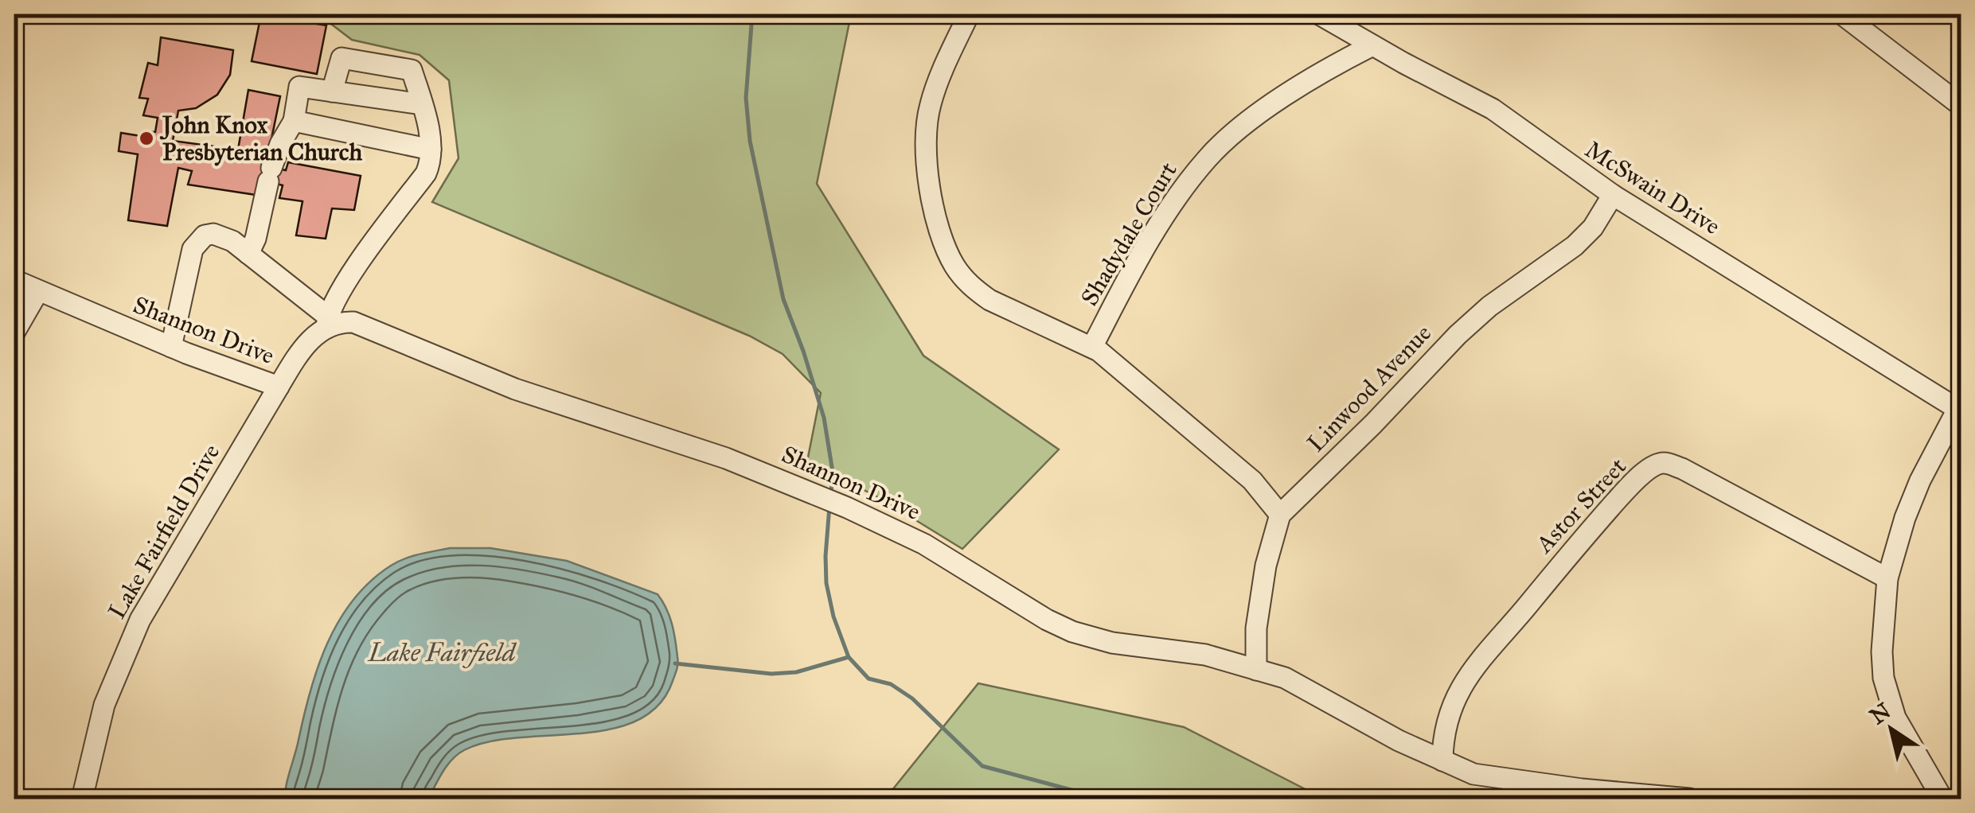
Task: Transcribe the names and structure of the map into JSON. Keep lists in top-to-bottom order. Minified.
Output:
{"streets":{"street":["McSwain Drive","Shadydale Court","Shannon Drive","Linwood Avenue","Astor Street","Lake Fairfield Drive"]},"crossings":[["McSwain Drive","Shadydale Court"],["McSwain Drive","Linwood Avenue"],["Shannon Drive","Astor Street"],["Shannon Drive","Lake Fairfield Drive"]],"water":["Lake Fairfield"],"places":["John Knox Presbyterian Church"],"north":"top left"}
